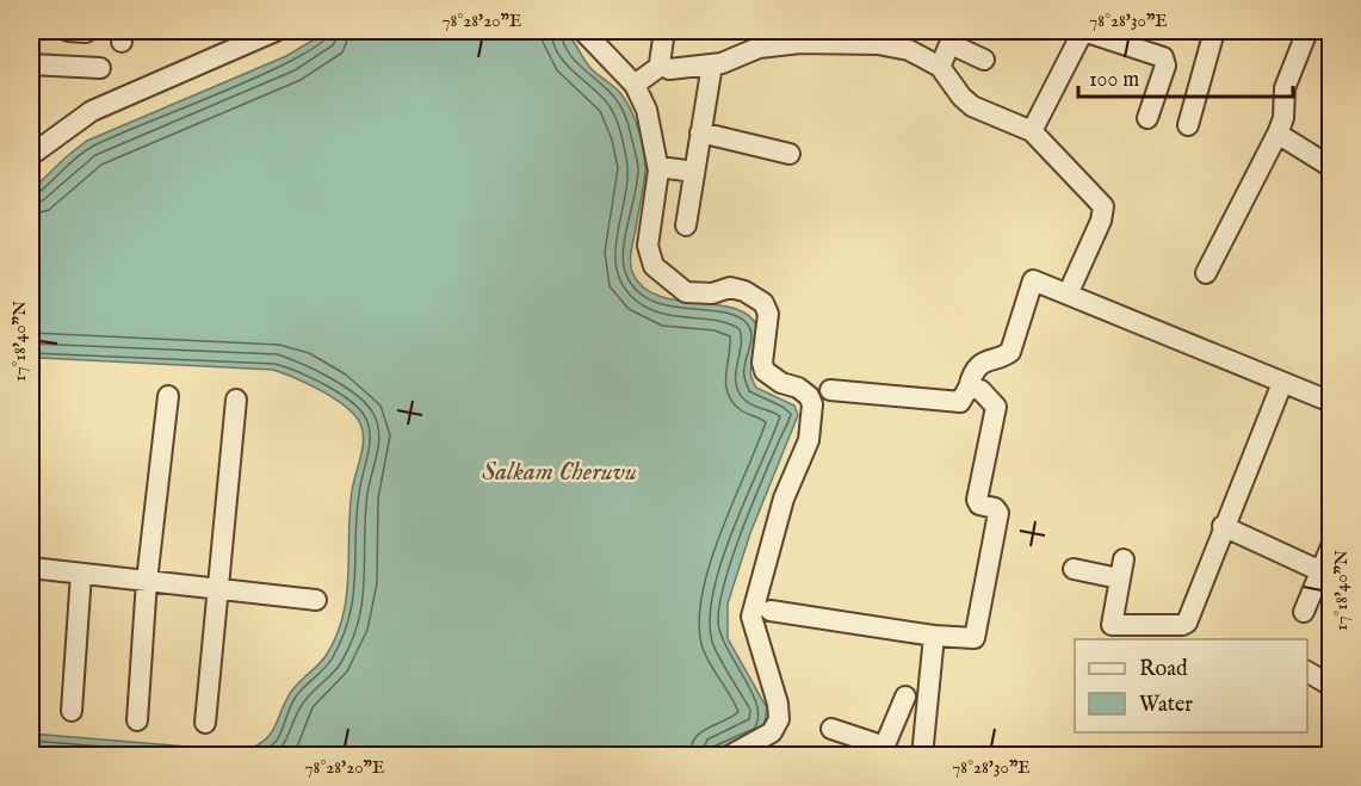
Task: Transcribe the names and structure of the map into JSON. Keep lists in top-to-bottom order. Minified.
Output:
{"water":["Salkam Cheruvu"],"legend":["Road","Water"],"scale_bar":"100 m","coordinates":["78°28'20\"E","78°28'30\"E","17°18'40\"N"]}
